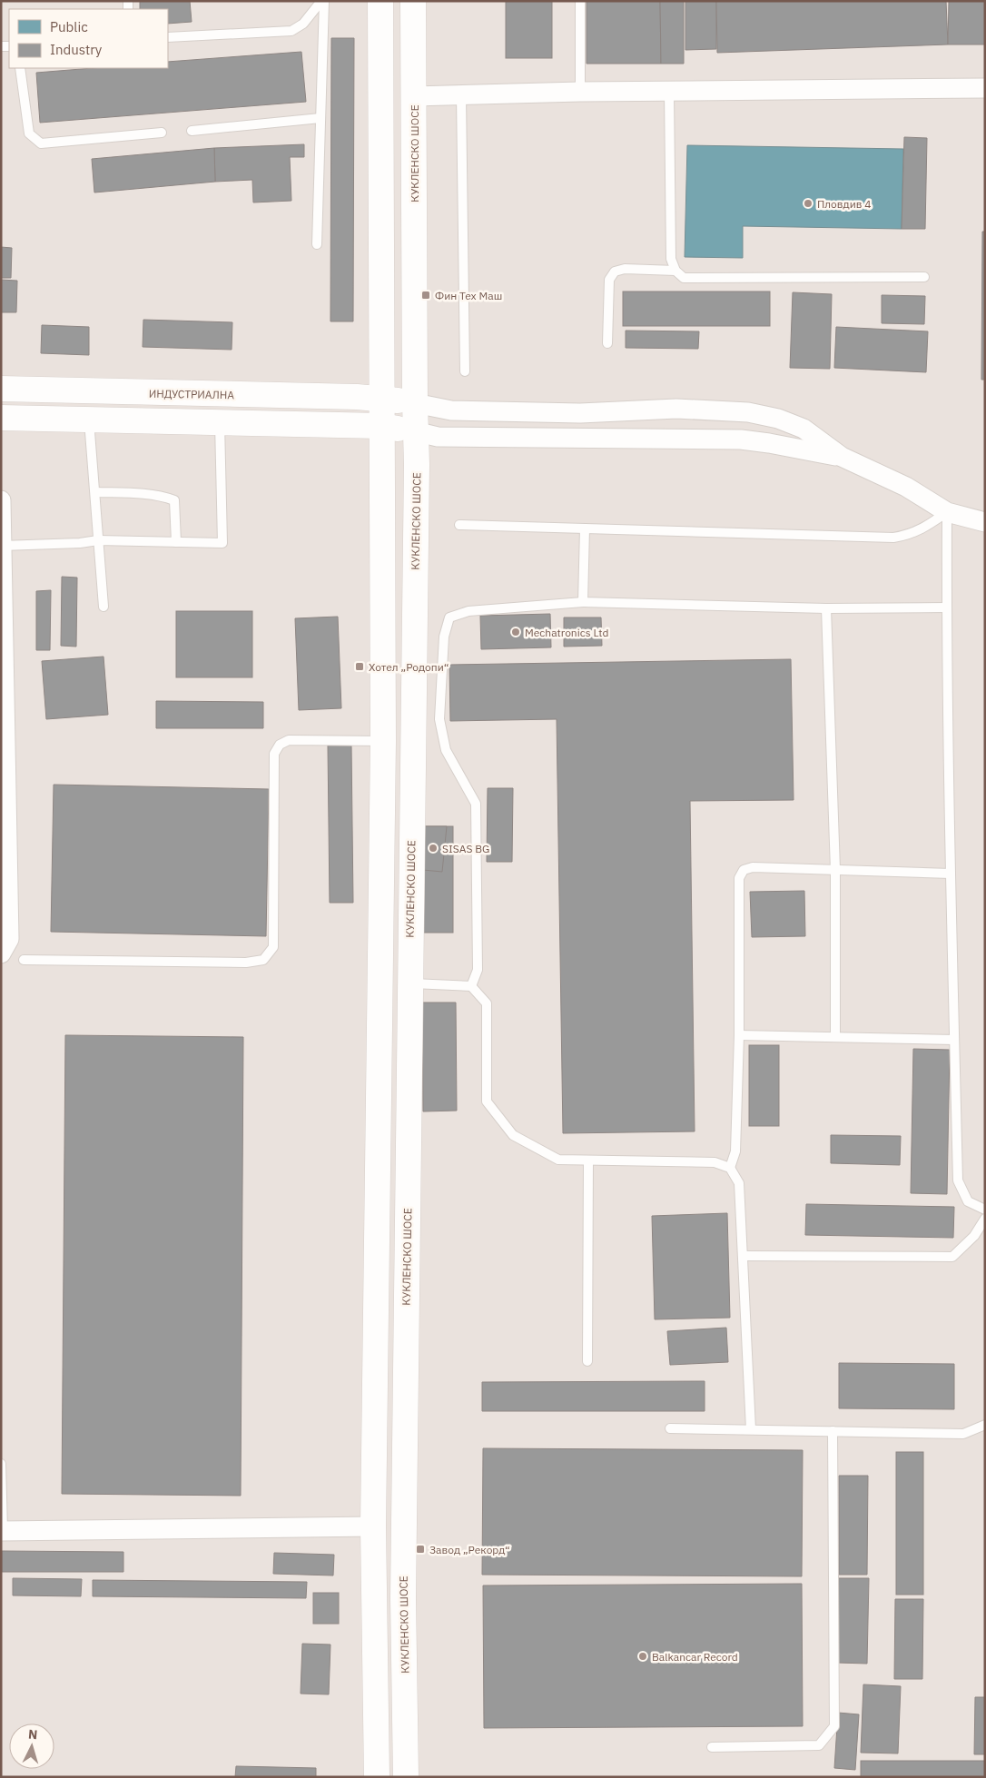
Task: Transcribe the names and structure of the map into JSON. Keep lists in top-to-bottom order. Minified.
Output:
{"streets":{"main road":["КУКЛЕНСКО ШОСЕ","ИНДУСТРИАЛНА"]},"crossings":[["КУКЛЕНСКО ШОСЕ","ИНДУСТРИАЛНА"]],"places":{"other":["Пловдив 4","Mechatronics Ltd","SISAS BG","Balkancar Record"],"transit":["Фин Тех Маш","Хотел „Родопи“","Завод „Рекорд“"]},"legend":["Public","Industry"],"north":"top"}
